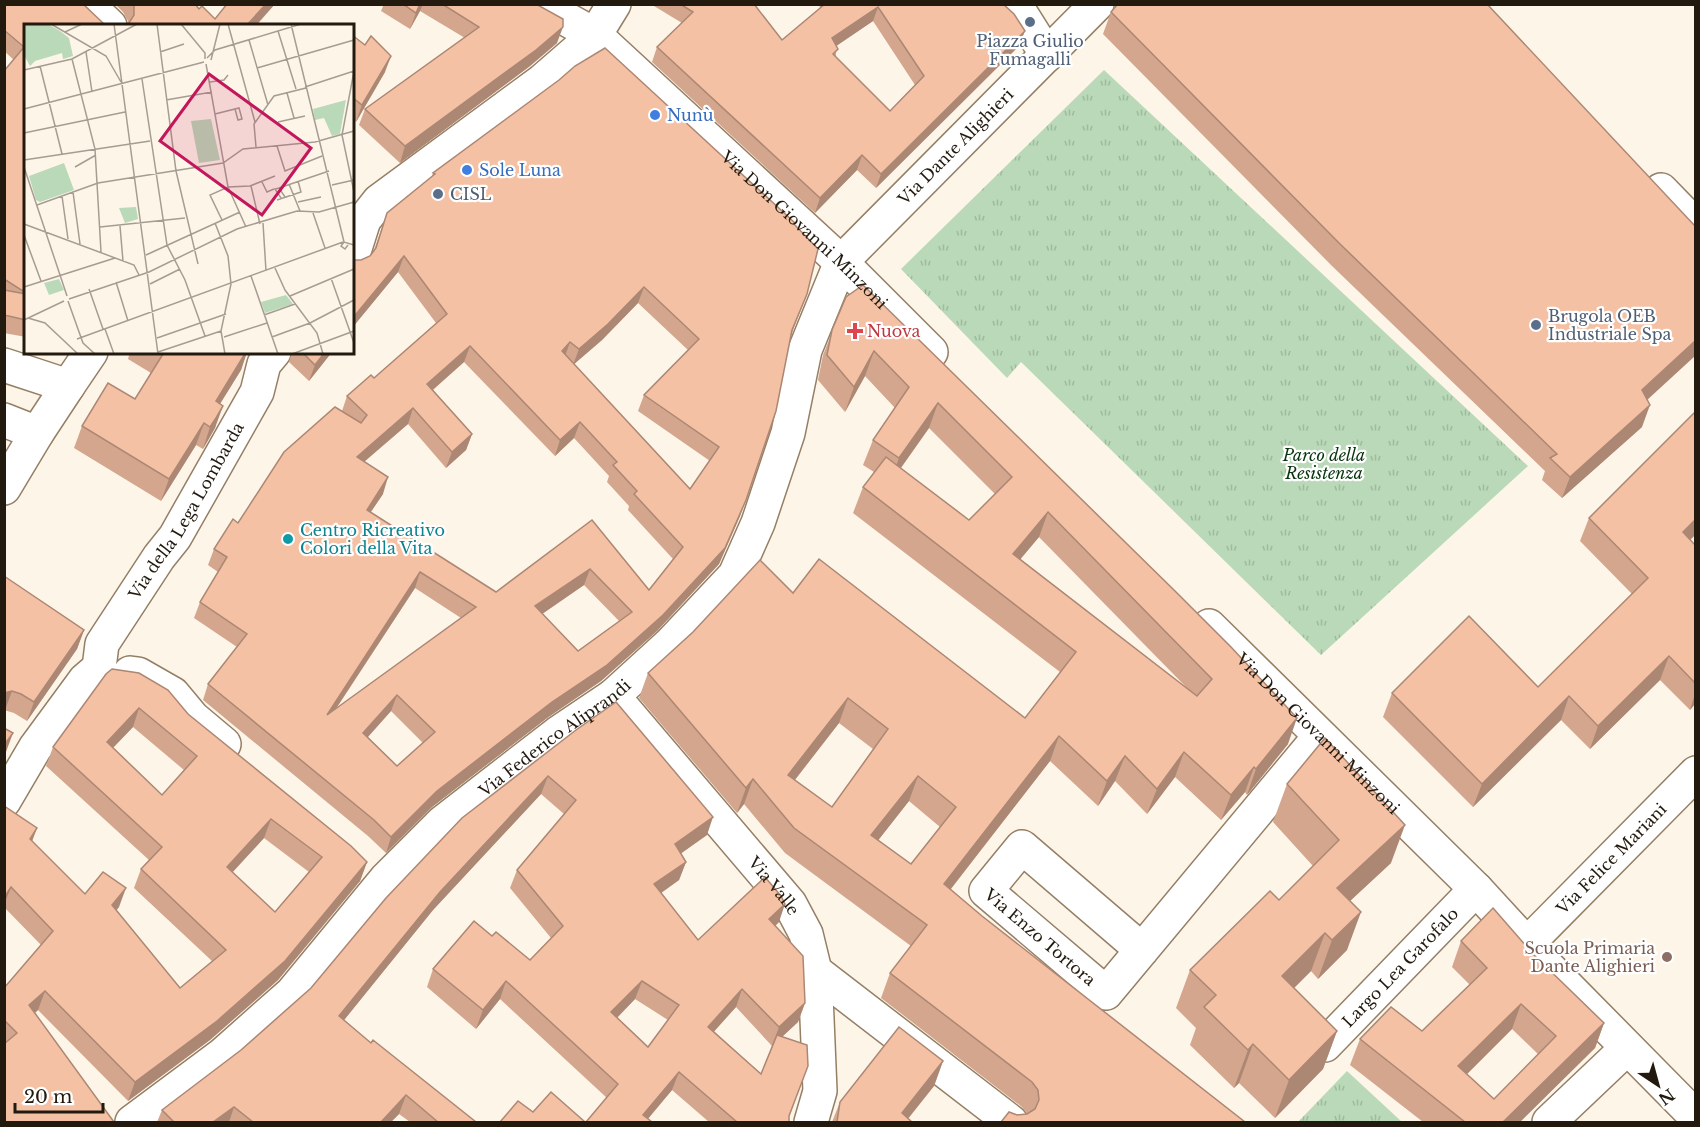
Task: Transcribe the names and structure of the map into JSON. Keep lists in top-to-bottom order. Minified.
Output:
{"streets":{"street":["Via Dante Alighieri","Via Don Giovanni Minzoni","Via della Lega Lombarda","Via Federico Aliprandi","Via Felice Mariani","Via Valle","Via Enzo Tortora","Largo Lea Garofalo"]},"crossings":[["Via Dante Alighieri","Via Don Giovanni Minzoni"],["Via Dante Alighieri","Via Federico Aliprandi"],["Via Don Giovanni Minzoni","Via Federico Aliprandi"],["Via Don Giovanni Minzoni","Via Felice Mariani"],["Via Don Giovanni Minzoni","Via Enzo Tortora"],["Via Don Giovanni Minzoni","Largo Lea Garofalo"],["Via Federico Aliprandi","Via Valle"]],"parks":["Parco della Resistenza"],"places":{"other":["Piazza Giulio Fumagalli","Nunù","Sole Luna","CISL","Brugola OEB Industriale Spa","Centro Ricreativo Colori della Vita","Scuola Primaria Dante Alighieri"],"health":["Nuova"]},"scale_bar":"20 m","north":"bottom right"}
